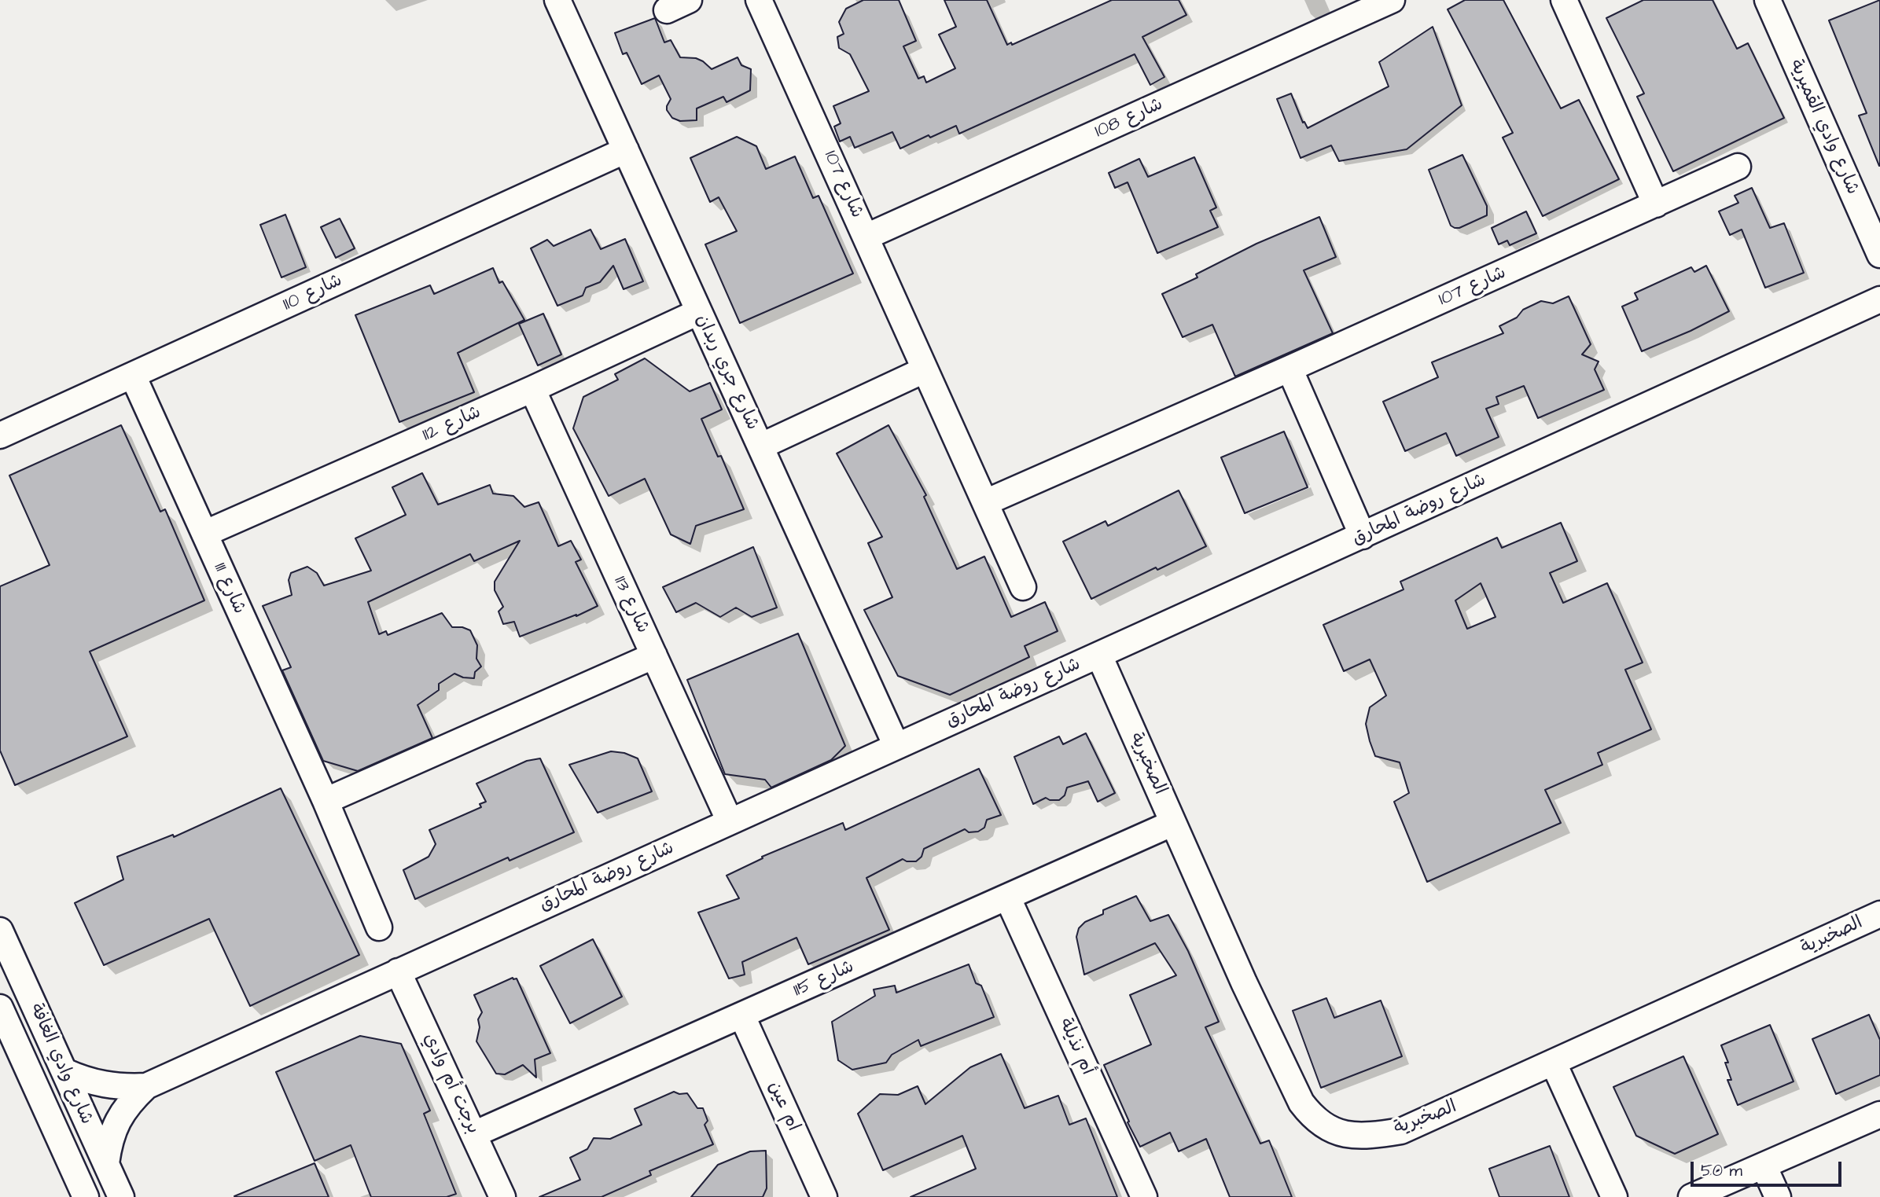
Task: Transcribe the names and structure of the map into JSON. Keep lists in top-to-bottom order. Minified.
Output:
{"streets":{"street":["شارع 108","شارع وادي القميرية","شارع 107","شارع 110","شارع جري ربدان","شارع 112","شارع روضة المحارق","شارع 111","شارع 113","الصخبرية","شارع 115","أم نذيلة","شارع وادي الغافة","برجت أم وادي","ام عين"]},"crossings":[["شارع 108","شارع 107"],["شارع 110","شارع جري ربدان"],["شارع 110","شارع 111"],["شارع جري ربدان","شارع 112"],["شارع جري ربدان","شارع روضة المحارق"],["شارع 112","شارع 111"],["شارع 112","شارع 113"],["شارع روضة المحارق","شارع 113"],["شارع روضة المحارق","الصخبرية"],["شارع روضة المحارق","شارع وادي الغافة"],["شارع روضة المحارق","برجت أم وادي"],["الصخبرية","شارع 115"],["شارع 115","أم نذيلة"],["شارع 115","برجت أم وادي"],["شارع 115","ام عين"]],"scale_bar":"50 m"}
